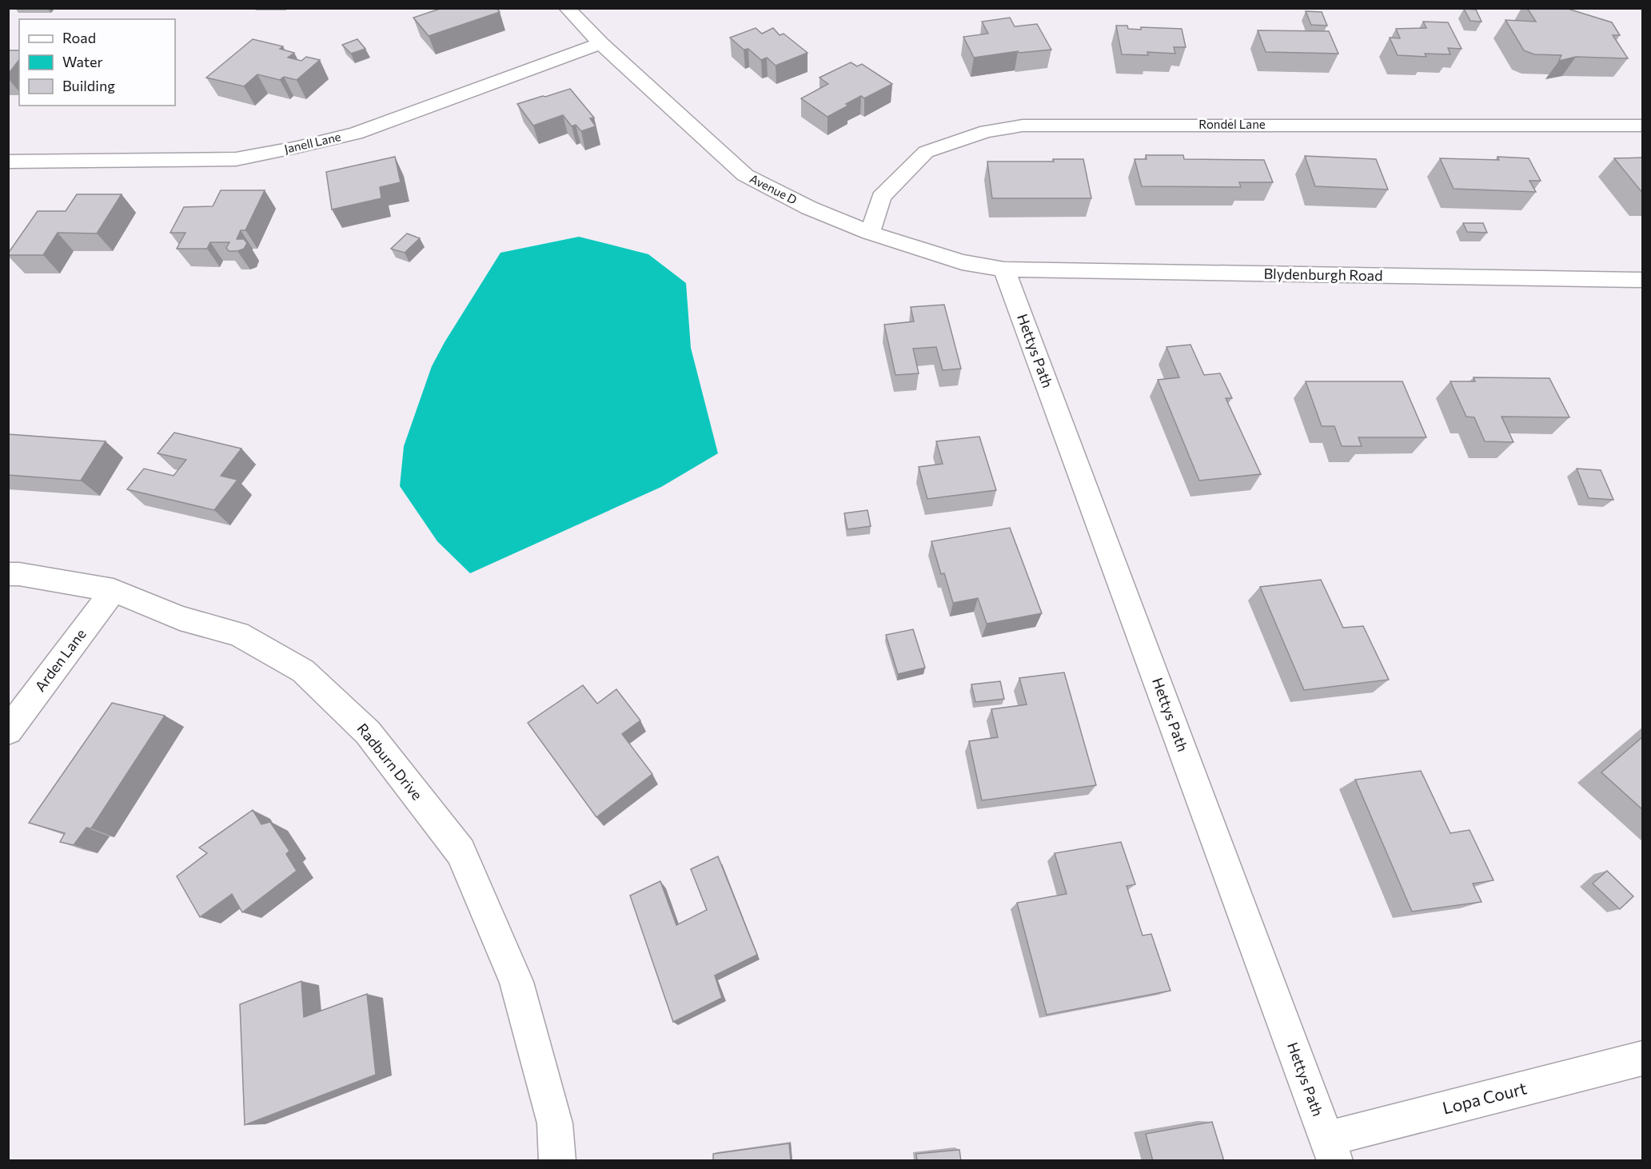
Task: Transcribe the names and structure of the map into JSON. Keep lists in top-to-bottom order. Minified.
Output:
{"streets":{"street":["Rondel Lane","Janell Lane","Avenue D","Blydenburgh Road","Hettys Path","Arden Lane","Radburn Drive","Lopa Court"]},"crossings":[["Rondel Lane","Avenue D"],["Janell Lane","Avenue D"],["Avenue D","Blydenburgh Road"],["Avenue D","Hettys Path"],["Blydenburgh Road","Hettys Path"],["Hettys Path","Lopa Court"],["Arden Lane","Radburn Drive"]],"legend":["Road","Water","Building"]}
